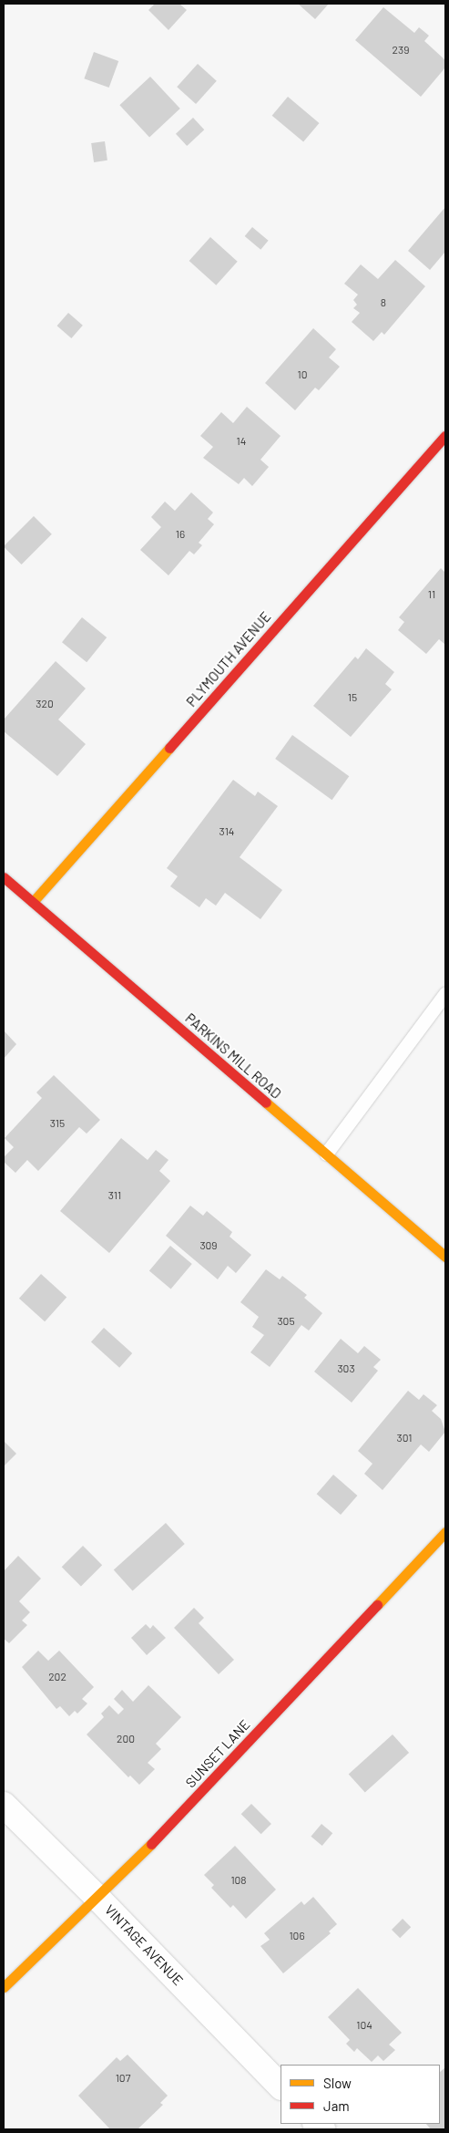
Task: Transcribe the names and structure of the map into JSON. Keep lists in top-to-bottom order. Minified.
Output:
{"streets":{"street":["PLYMOUTH AVENUE","PARKINS MILL ROAD","SUNSET LANE","VINTAGE AVENUE"]},"crossings":[["PLYMOUTH AVENUE","PARKINS MILL ROAD"],["SUNSET LANE","VINTAGE AVENUE"]],"house_numbers":["239","8","10","14","16","11","15","320","314","315","311","309","305","303","301","202","200","108","106","104","107"],"legend":["Slow","Jam"]}
